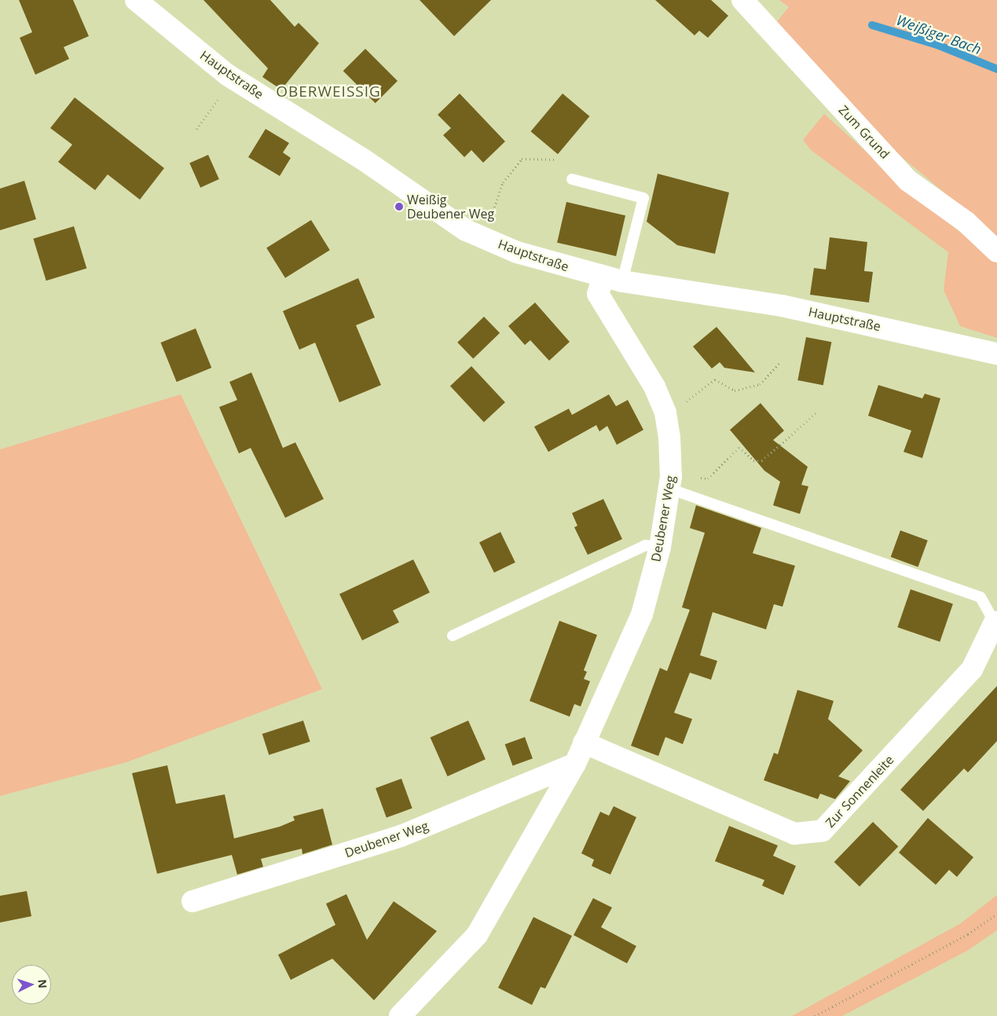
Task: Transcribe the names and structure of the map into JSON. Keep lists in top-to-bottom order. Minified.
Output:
{"streets":{"street":["Hauptstraße","Zum Grund","Deubener Weg","Zur Sonnenleite"]},"crossings":[["Hauptstraße","Deubener Weg"],["Deubener Weg","Zur Sonnenleite"]],"districts":["OBERWEISSIG"],"water":["Weißiger Bach"],"places":["Weißig Deubener Weg"],"north":"right"}
